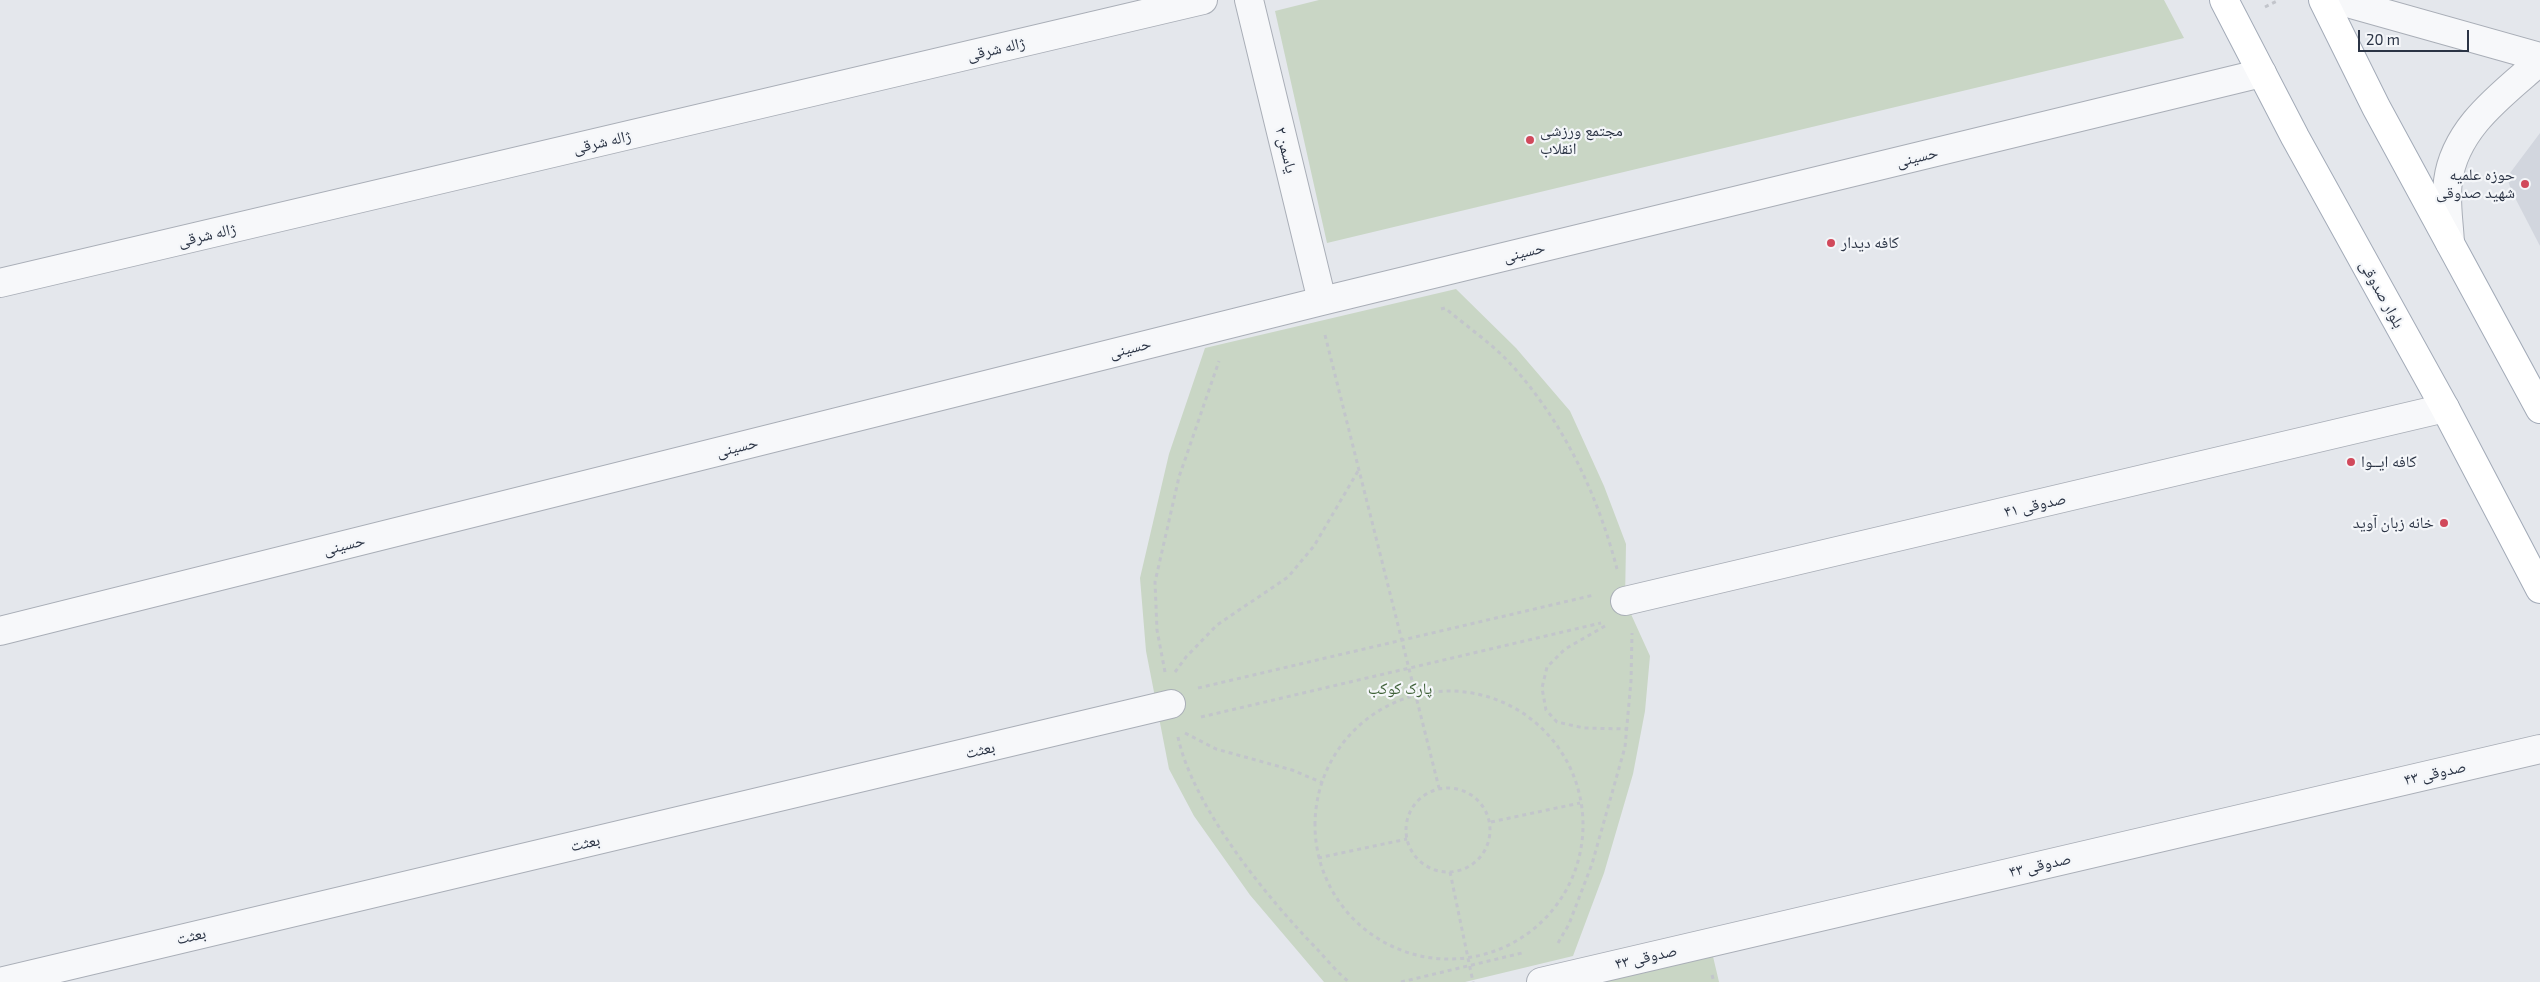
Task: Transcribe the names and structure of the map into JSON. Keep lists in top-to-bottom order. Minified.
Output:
{"streets":{"main road":["بلوار صدوقی"],"street":["ژاله شرقی","یاسمن ۲","حسینی","صدوقی ۴۱","بعثت","صدوقی ۴۳"]},"crossings":[["یاسمن ۲","حسینی"],["حسینی","بلوار صدوقی"],["بلوار صدوقی","صدوقی ۴۱"]],"parks":["پارک کوکب"],"places":["مجتمع ورزشی انقلاب","حوزه علمیه شهید صدوقی","کافه دیدار","کافه ایــوا","خانه زبان آوید"],"scale_bar":"20 m"}
